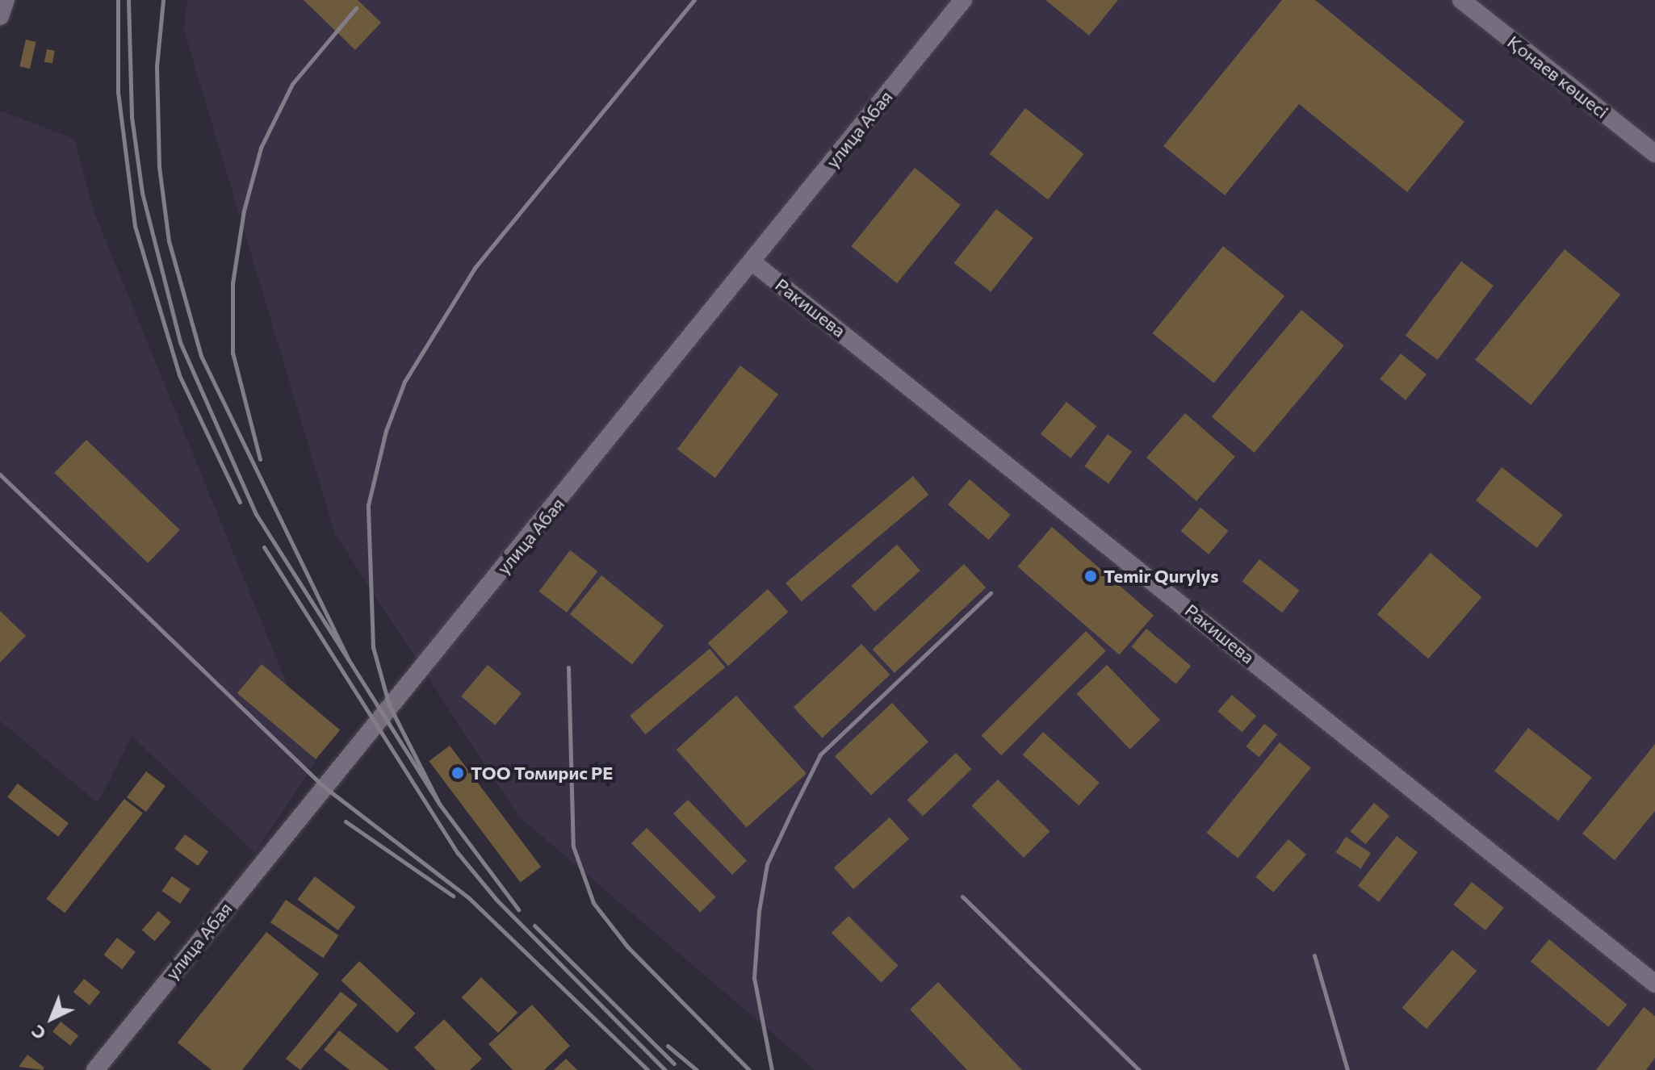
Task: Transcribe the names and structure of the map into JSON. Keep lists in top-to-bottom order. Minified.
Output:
{"streets":{"street":["Қонаев көшесі","улица Абая","Ракишева"]},"crossings":[["улица Абая","Ракишева"]],"places":["Temir Qurylys","ТОО Томирис РЕ"],"north":"bottom left"}
